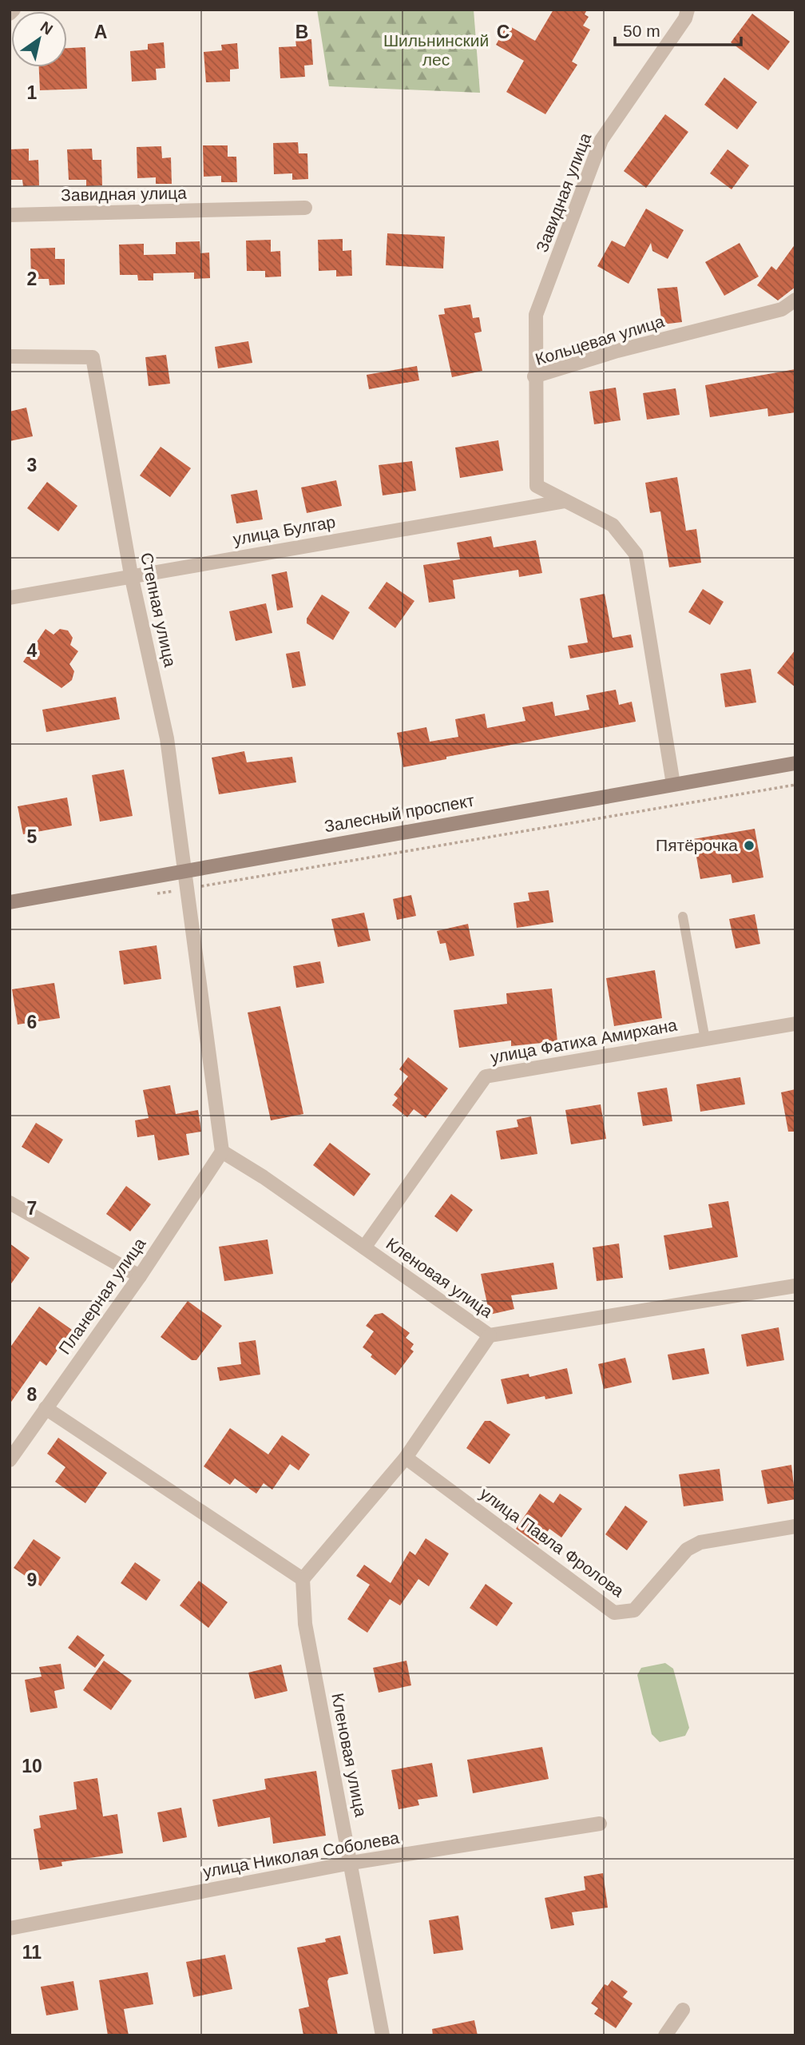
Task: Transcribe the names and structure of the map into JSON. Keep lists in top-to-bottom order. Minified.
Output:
{"streets":{"main road":["Залесный проспект"],"street":["Завидная улица","Кольцевая улица","улица Булгар","Степная улица","улица Фатиха Амирхана","Кленовая улица","Планерная улица","улица Павла Фролова","улица Николая Соболева"]},"crossings":[["Завидная улица","Кольцевая улица"],["Кольцевая улица","улица Булгар"],["Кольцевая улица","Залесный проспект"],["улица Булгар","Степная улица"],["Степная улица","Залесный проспект"],["Степная улица","Кленовая улица"],["Степная улица","Планерная улица"],["улица Фатиха Амирхана","Кленовая улица"],["Кленовая улица","Планерная улица"],["Кленовая улица","улица Николая Соболева"]],"parks":["Шильнинский лес"],"places":["Пятёрочка"],"scale_bar":"50 m","north":"top right","grid":{"columns":["A","B","C"],"rows":["1","2","3","4","5","6","7","8","9","10","11"]}}
